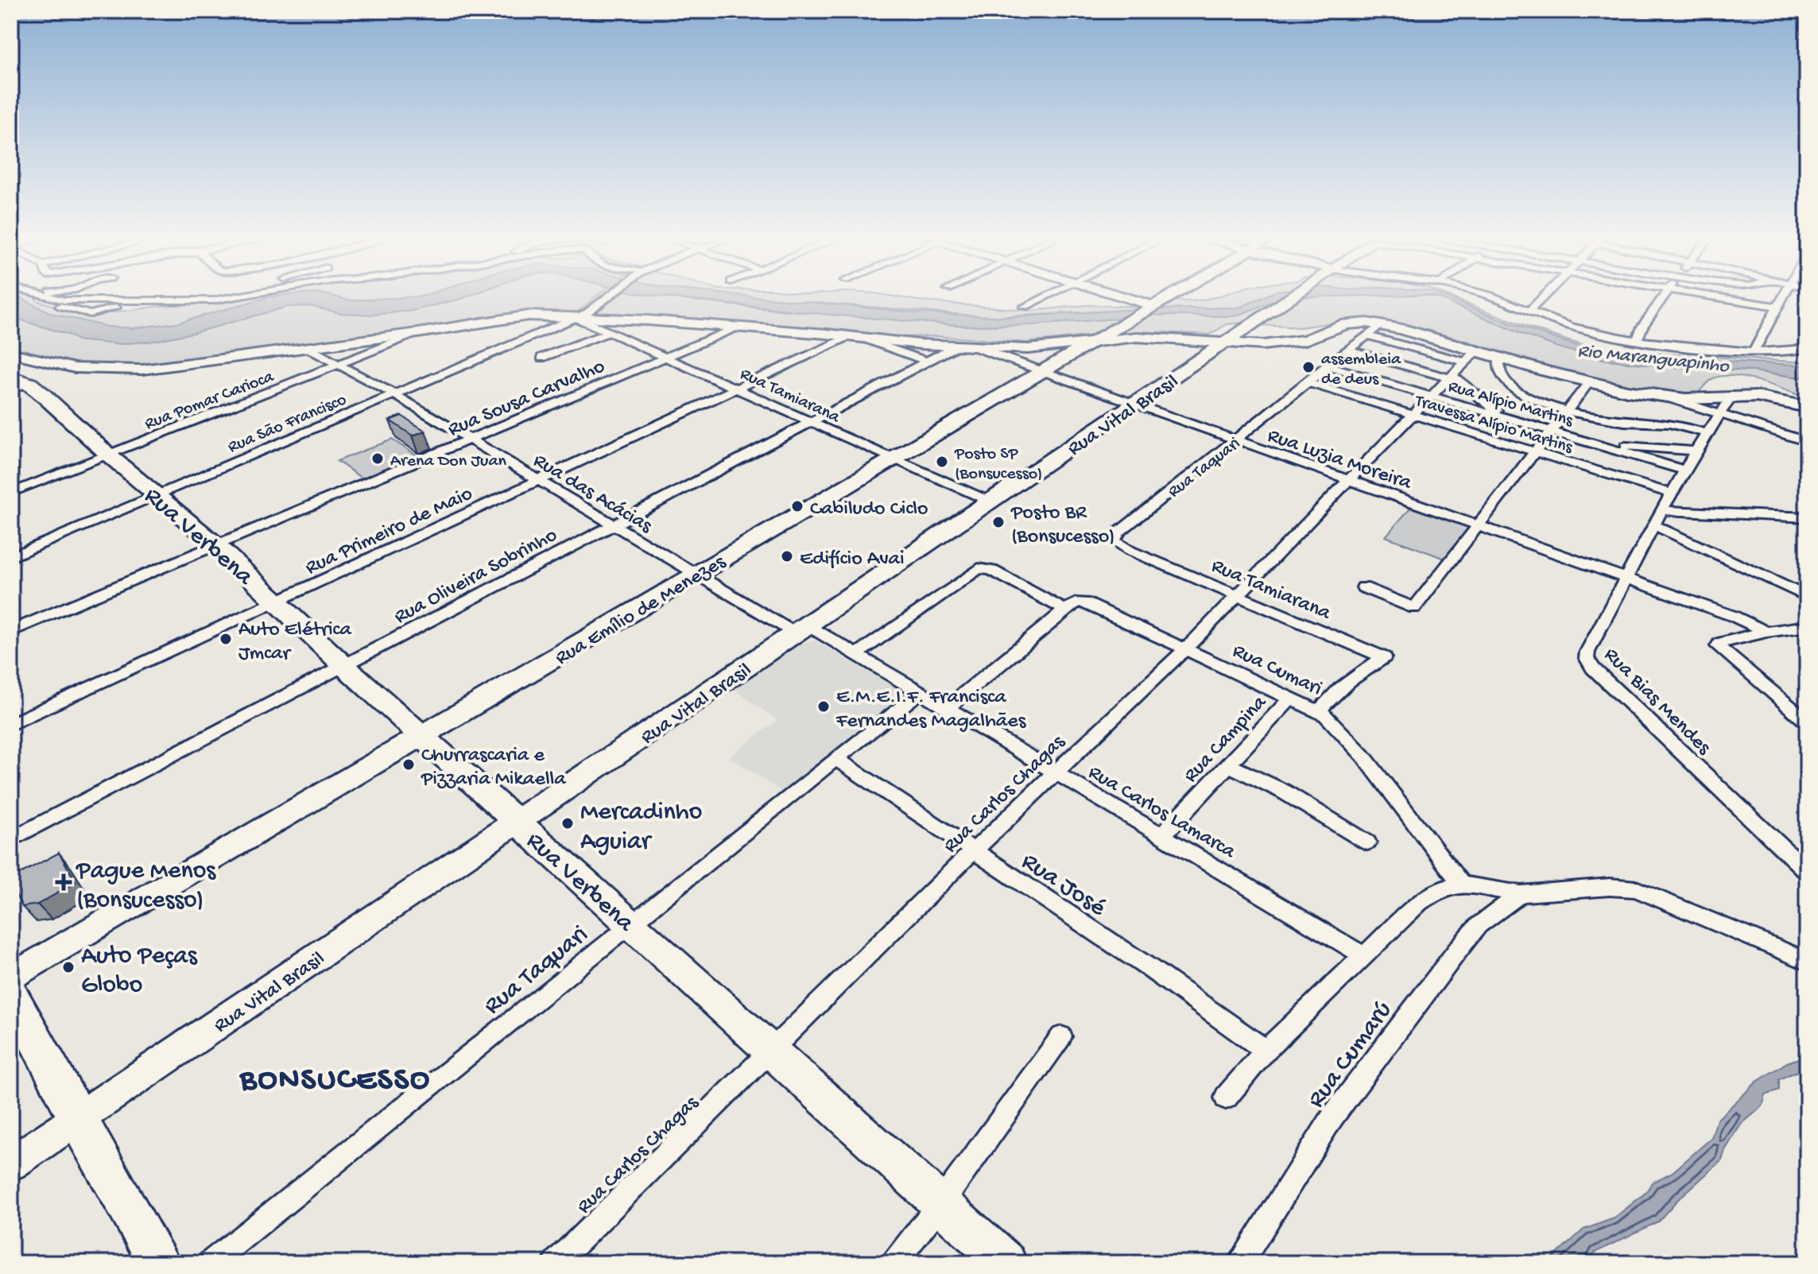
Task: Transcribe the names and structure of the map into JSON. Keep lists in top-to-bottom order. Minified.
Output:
{"streets":{"main road":["Rua Verbena"],"street":["Rua Tamiarana","Rua Sousa Carvalho","Rua Pomar Carioca","Rua Alípio Martins","Rua Vital Brasil","Rua São Francisco","Travessa Alípio Martins","Rua Luzia Moreira","Rua Taquari","Rua das Acácias","Rua Primeiro de Maio","Rua Oliveira Sobrinho","Rua Emílio de Menezes","Rua Cumari","Rua Bias Mendes","Rua Campina","Rua Carlos Chagas","Rua Carlos Lamarca","Rua José","Rua Cumarú"]},"crossings":[["Rua Tamiarana","Rua Sousa Carvalho"],["Rua Tamiarana","Rua Vital Brasil"],["Rua Tamiarana","Rua São Francisco"],["Rua Tamiarana","Rua Taquari"],["Rua Tamiarana","Rua Primeiro de Maio"],["Rua Tamiarana","Rua Oliveira Sobrinho"],["Rua Tamiarana","Rua Emílio de Menezes"],["Rua Tamiarana","Rua Cumari"],["Rua Tamiarana","Rua Carlos Chagas"],["Rua Sousa Carvalho","Rua das Acácias"],["Rua Sousa Carvalho","Rua Verbena"],["Rua Pomar Carioca","Rua das Acácias"],["Rua Pomar Carioca","Rua Verbena"],["Rua Alípio Martins","Rua Taquari"],["Rua Alípio Martins","Rua Bias Mendes"],["Rua Alípio Martins","Rua Carlos Chagas"],["Rua Vital Brasil","Rua Luzia Moreira"],["Rua Vital Brasil","Rua das Acácias"],["Rua Vital Brasil","Rua Verbena"],["Rua Vital Brasil","Rua Carlos Lamarca"],["Rua São Francisco","Rua das Acácias"],["Rua São Francisco","Rua Verbena"],["Travessa Alípio Martins","Rua Taquari"],["Travessa Alípio Martins","Rua Bias Mendes"],["Travessa Alípio Martins","Rua Carlos Chagas"],["Rua Luzia Moreira","Rua Taquari"],["Rua Luzia Moreira","Rua Emílio de Menezes"],["Rua Luzia Moreira","Rua Bias Mendes"],["Rua Luzia Moreira","Rua Carlos Chagas"],["Rua Taquari","Rua Verbena"],["Rua Taquari","Rua Carlos Lamarca"],["Rua Taquari","Rua José"],["Rua das Acácias","Rua Primeiro de Maio"],["Rua das Acácias","Rua Oliveira Sobrinho"],["Rua das Acácias","Rua Emílio de Menezes"],["Rua das Acácias","Rua Carlos Lamarca"],["Rua Primeiro de Maio","Rua Verbena"],["Rua Verbena","Rua Oliveira Sobrinho"],["Rua Verbena","Rua Emílio de Menezes"],["Rua Verbena","Rua Carlos Chagas"],["Rua Cumari","Rua Campina"],["Rua Cumari","Rua Carlos Chagas"],["Rua Campina","Rua Carlos Lamarca"],["Rua Carlos Chagas","Rua Carlos Lamarca"],["Rua Carlos Chagas","Rua José"]],"districts":["BONSUCESSO"],"water":["Rio Maranguapinho"],"places":{"other":["assembleia de deus","Arena Don Juan","Posto SP (Bonsucesso)","Cabiludo Ciclo","Posto BR (Bonsucesso)","Edifício Avai","Auto Elétrica Jmcar","E.M.E.I.F. Francisca Fernandes Magalhães","Churrascaria e Pizzaria Mikaella","Mercadinho Aguiar","Auto Peças Globo"],"health":["Pague Menos (Bonsucesso)"]}}
